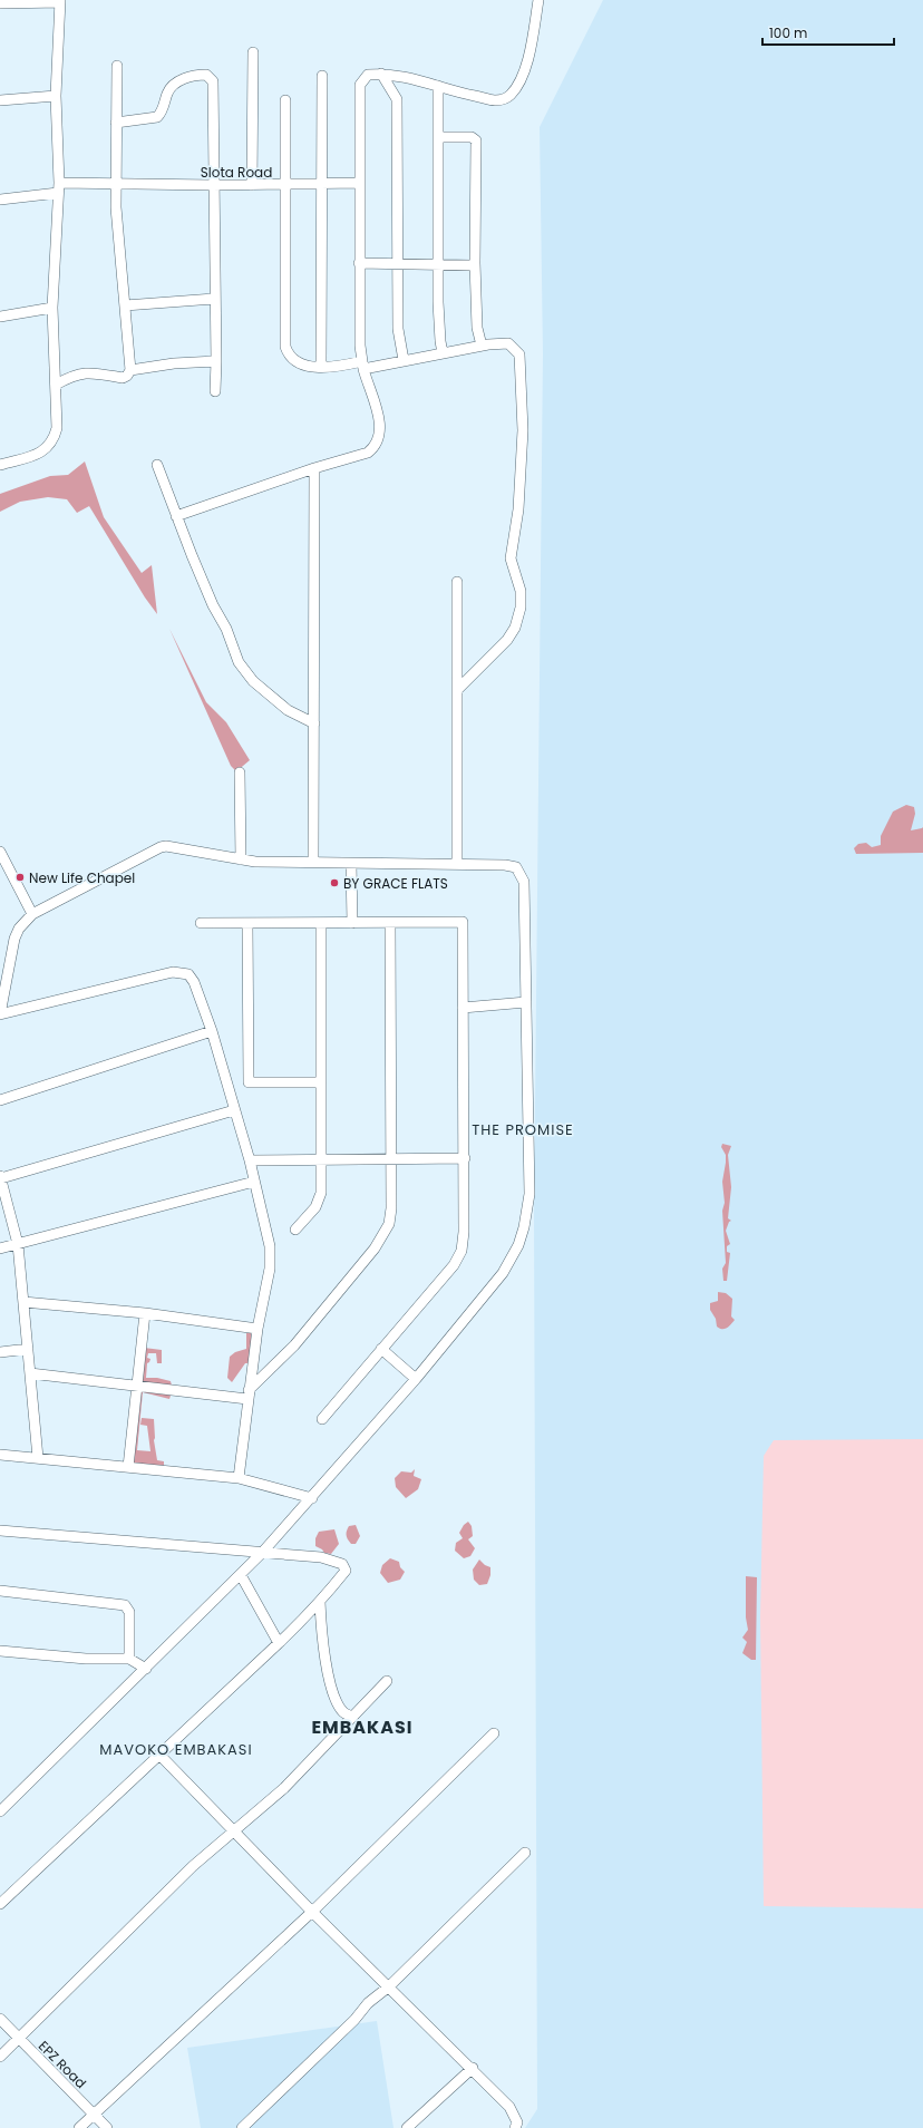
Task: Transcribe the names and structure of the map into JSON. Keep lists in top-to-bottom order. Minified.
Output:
{"streets":{"street":["Slota Road","EPZ Road"]},"districts":["THE PROMISE","EMBAKASI","MAVOKO EMBAKASI"],"places":["New Life Chapel","BY GRACE FLATS"],"scale_bar":"100 m"}
